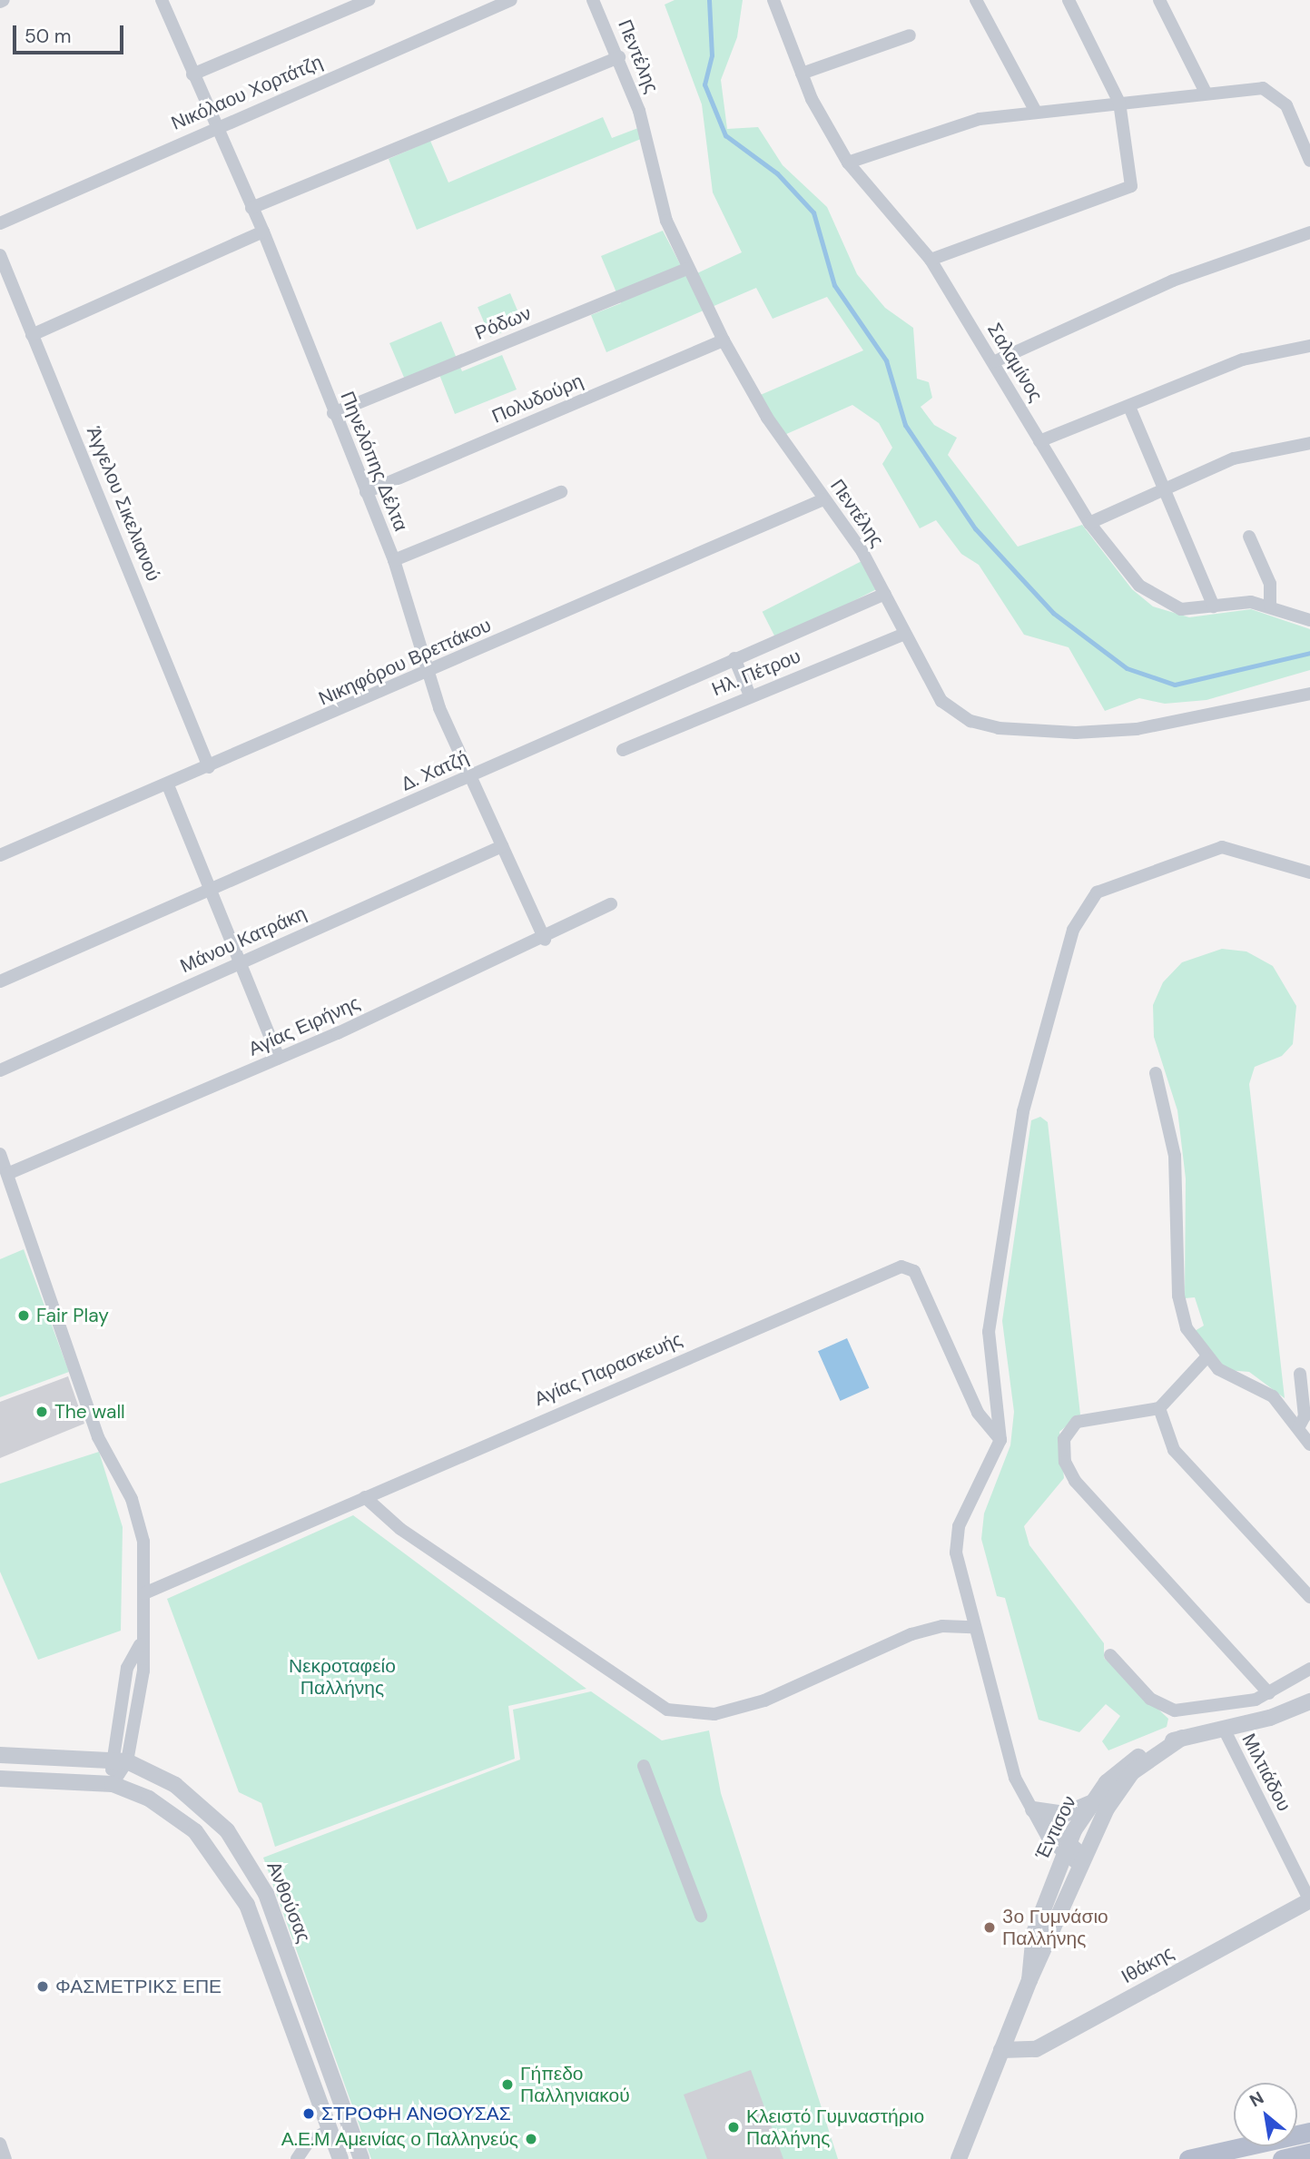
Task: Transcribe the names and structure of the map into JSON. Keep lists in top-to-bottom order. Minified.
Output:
{"streets":{"street":["Πεντέλης","Νικόλαου Χορτάτζη","Ρόδων","Σαλαμίνος","Πολυδούρη","Πηνελόπης Δέλτα","Άγγελου Σικελιανού","Νικηφόρου Βρεττάκου","Ηλ. Πέτρου","Δ. Χατζή","Μάνου Κατράκη","Αγίας Ειρήνης","Αγίας Παρασκευής","Μιλτιάδου","Έντισον","Ανθούσας","Ιθάκης"]},"crossings":[["Πεντέλης","Ρόδων"],["Πεντέλης","Πολυδούρη"],["Πεντέλης","Νικηφόρου Βρεττάκου"],["Πεντέλης","Ηλ. Πέτρου"],["Πεντέλης","Δ. Χατζή"],["Νικόλαου Χορτάτζη","Πηνελόπης Δέλτα"],["Ρόδων","Πηνελόπης Δέλτα"],["Πολυδούρη","Πηνελόπης Δέλτα"],["Πηνελόπης Δέλτα","Νικηφόρου Βρεττάκου"],["Πηνελόπης Δέλτα","Δ. Χατζή"],["Πηνελόπης Δέλτα","Μάνου Κατράκη"],["Πηνελόπης Δέλτα","Αγίας Ειρήνης"],["Άγγελου Σικελιανού","Νικηφόρου Βρεττάκου"],["Μιλτιάδου","Έντισον"],["Μιλτιάδου","Ιθάκης"],["Έντισον","Ιθάκης"]],"parks":["Νεκροταφείο Παλλήνης"],"places":["Fair Play","The wall","3ο Γυμνάσιο Παλλήνης","ΦΑΣΜΕΤΡΙΚΣ ΕΠΕ","Γήπεδο Παλληνιακού","ΣΤΡΟΦΗ ΑΝΘΟΥΣΑΣ","Κλειστό Γυμναστήριο Παλλήνης","Α.Ε.Μ Αμεινίας ο Παλληνεύς"],"scale_bar":"50 m","north":"top left"}
